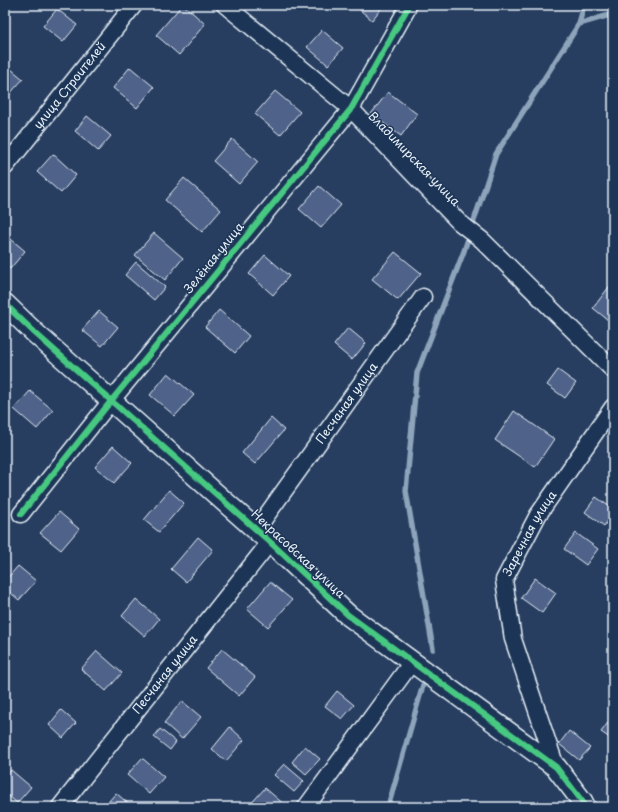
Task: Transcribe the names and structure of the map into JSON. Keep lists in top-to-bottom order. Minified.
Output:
{"streets":{"street":["улица Строителей","Владимирская улица","Зелёная улица","Песчаная улица","Заречная улица","Некрасовская улица"]},"crossings":[["Владимирская улица","Зелёная улица"],["Зелёная улица","Некрасовская улица"],["Песчаная улица","Некрасовская улица"],["Заречная улица","Некрасовская улица"]]}
